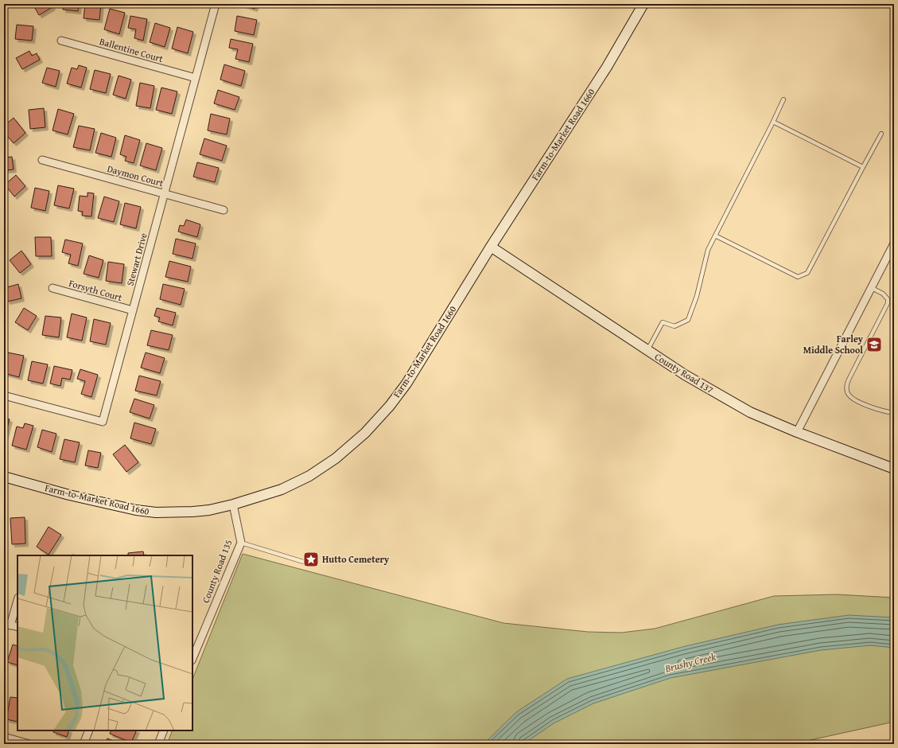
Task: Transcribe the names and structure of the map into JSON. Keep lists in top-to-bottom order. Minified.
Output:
{"streets":{"main road":["Farm-to-Market Road 1660","County Road 137"],"street":["Ballentine Court","Daymon Court","Stewart Drive","Forsyth Court","County Road 135"]},"crossings":[["Ballentine Court","Stewart Drive"],["Farm-to-Market Road 1660","County Road 137"],["Farm-to-Market Road 1660","County Road 135"],["Daymon Court","Stewart Drive"],["Stewart Drive","Forsyth Court"]],"water":["Brushy Creek"],"places":{"school or university":["Farley Middle School"],"place":["Hutto Cemetery"]}}
